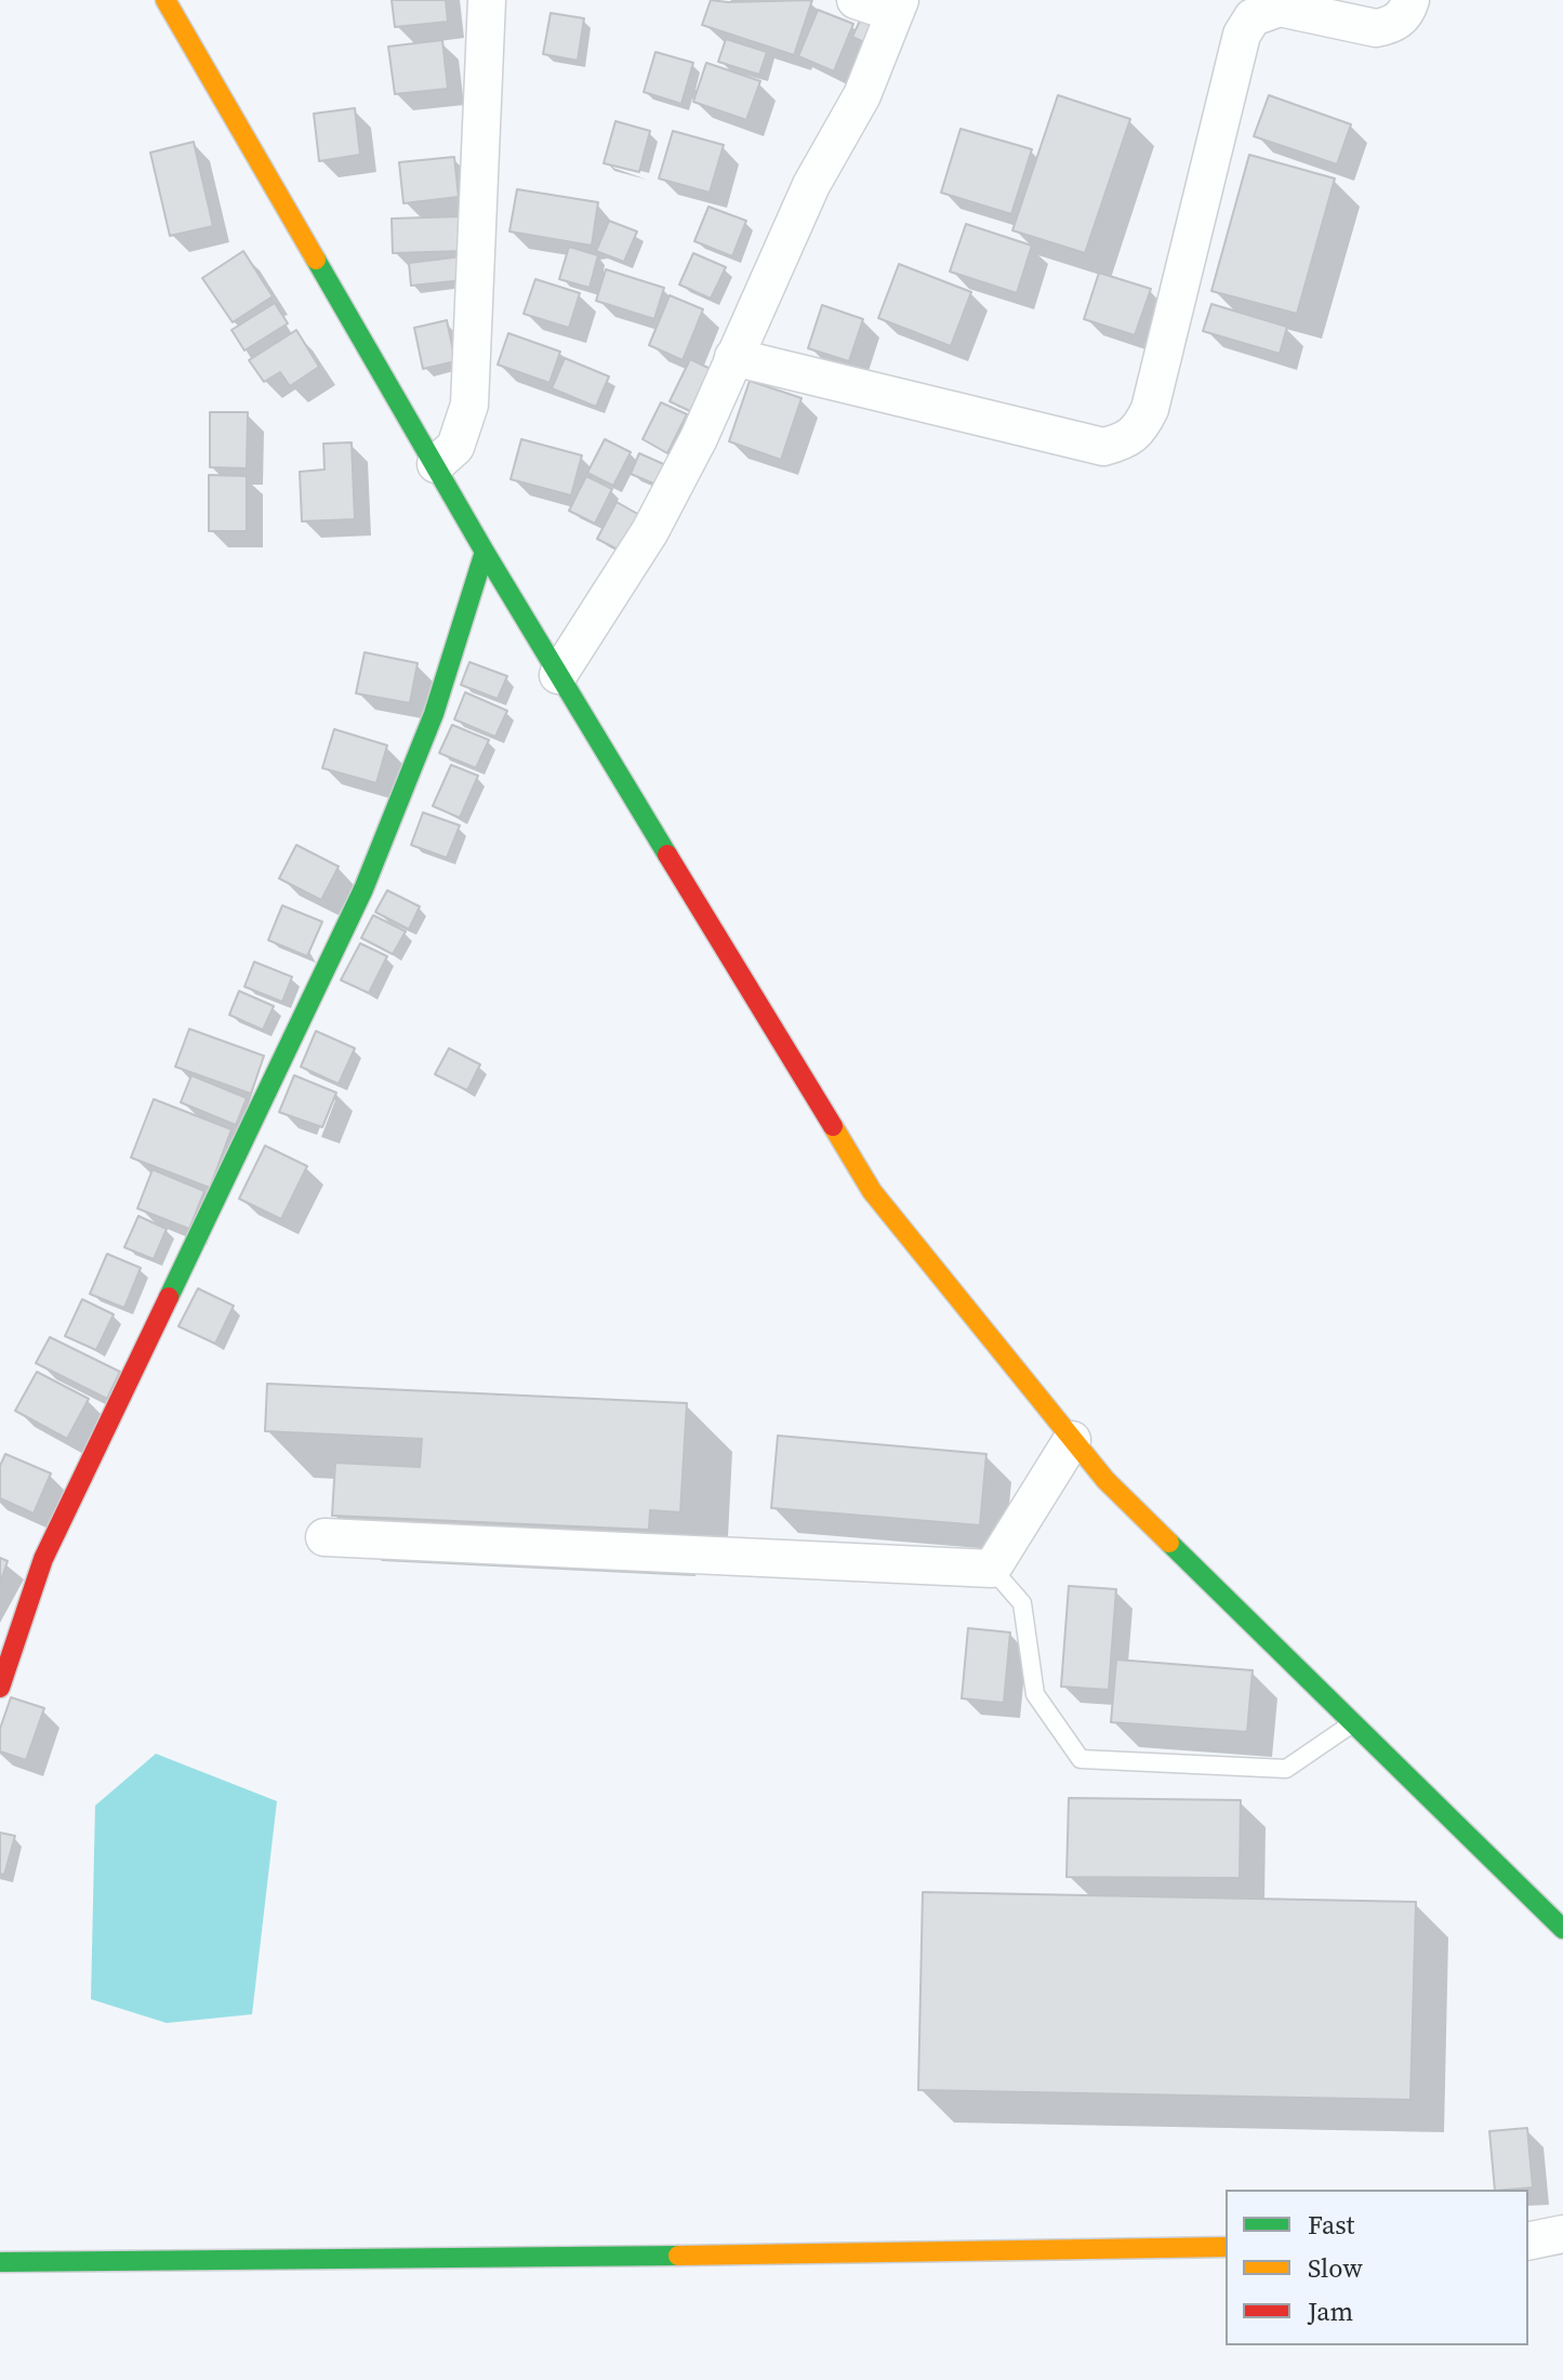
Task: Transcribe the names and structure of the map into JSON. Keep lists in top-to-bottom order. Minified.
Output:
{"legend":["Fast","Slow","Jam"]}
